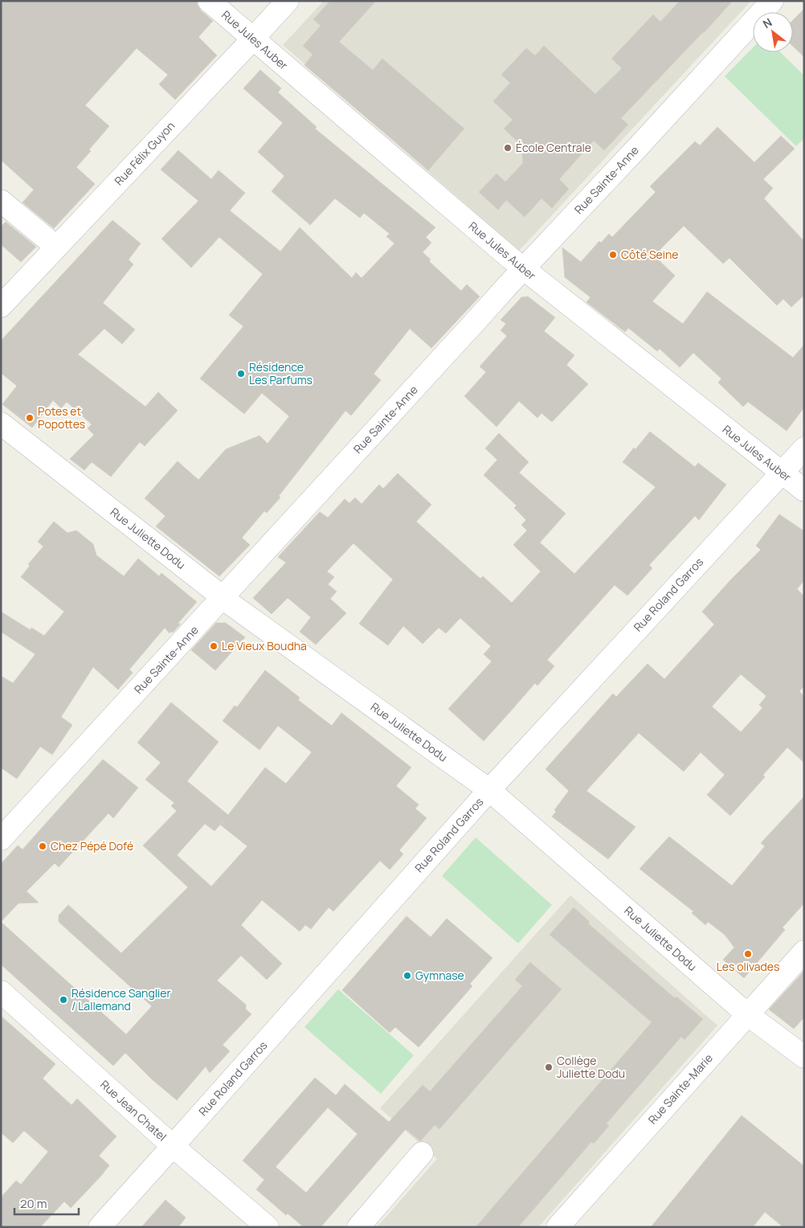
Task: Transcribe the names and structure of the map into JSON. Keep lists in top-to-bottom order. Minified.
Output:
{"streets":{"street":["Rue Jules Auber","Rue Félix Guyon","Rue Sainte-Anne","Rue Juliette Dodu","Rue Roland Garros","Rue Sainte-Marie","Rue Jean Chatel"]},"crossings":[["Rue Jules Auber","Rue Félix Guyon"],["Rue Jules Auber","Rue Sainte-Anne"],["Rue Jules Auber","Rue Roland Garros"],["Rue Sainte-Anne","Rue Juliette Dodu"],["Rue Juliette Dodu","Rue Roland Garros"],["Rue Juliette Dodu","Rue Sainte-Marie"],["Rue Roland Garros","Rue Jean Chatel"]],"places":["École Centrale","Côté Seine","Résidence Les Parfums","Potes et Popottes","Le Vieux Boudha","Chez Pépé Dofé","Les olivades","Gymnase","Résidence Sanglier / Lallemand","Collège Juliette Dodu"],"scale_bar":"20 m","north":"top left"}
